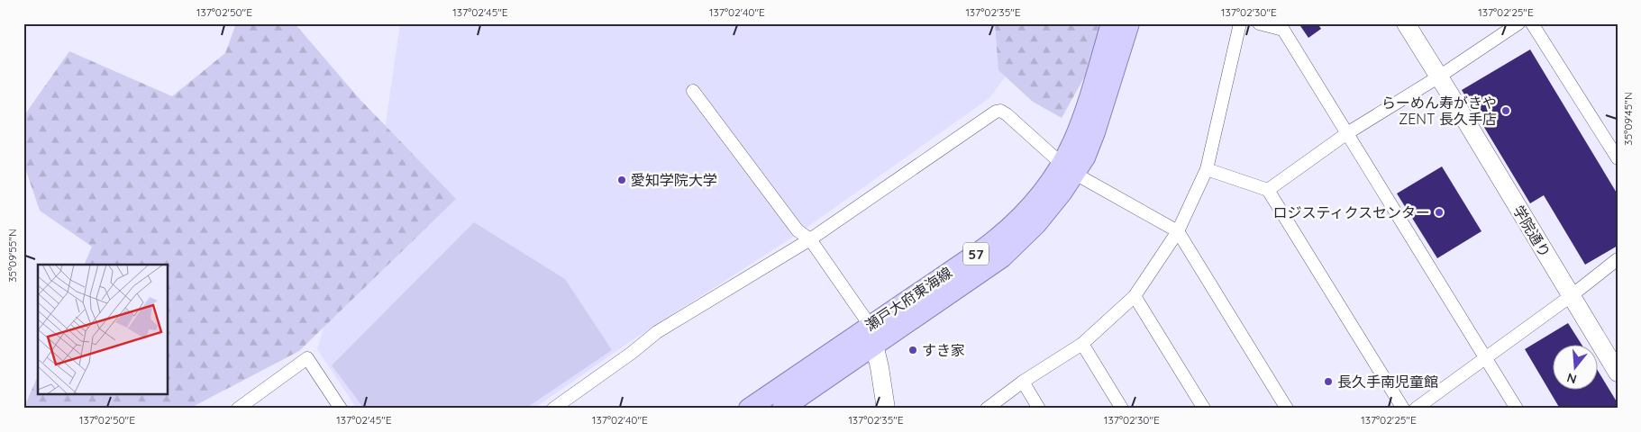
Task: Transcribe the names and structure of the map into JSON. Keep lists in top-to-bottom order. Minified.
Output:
{"streets":{"main road":["57","瀬戸大府東海線"],"street":["学院通り"]},"places":["らーめん寿がきや ZENT 長久手店","愛知学院大学","ロジスティクスセンター","すき家","長久手南児童館"],"north":"bottom","coordinates":["137°02'50\"E","137°02'45\"E","137°02'40\"E","137°02'35\"E","137°02'30\"E","137°02'25\"E","35°09'45\"N","35°09'55\"N"]}
